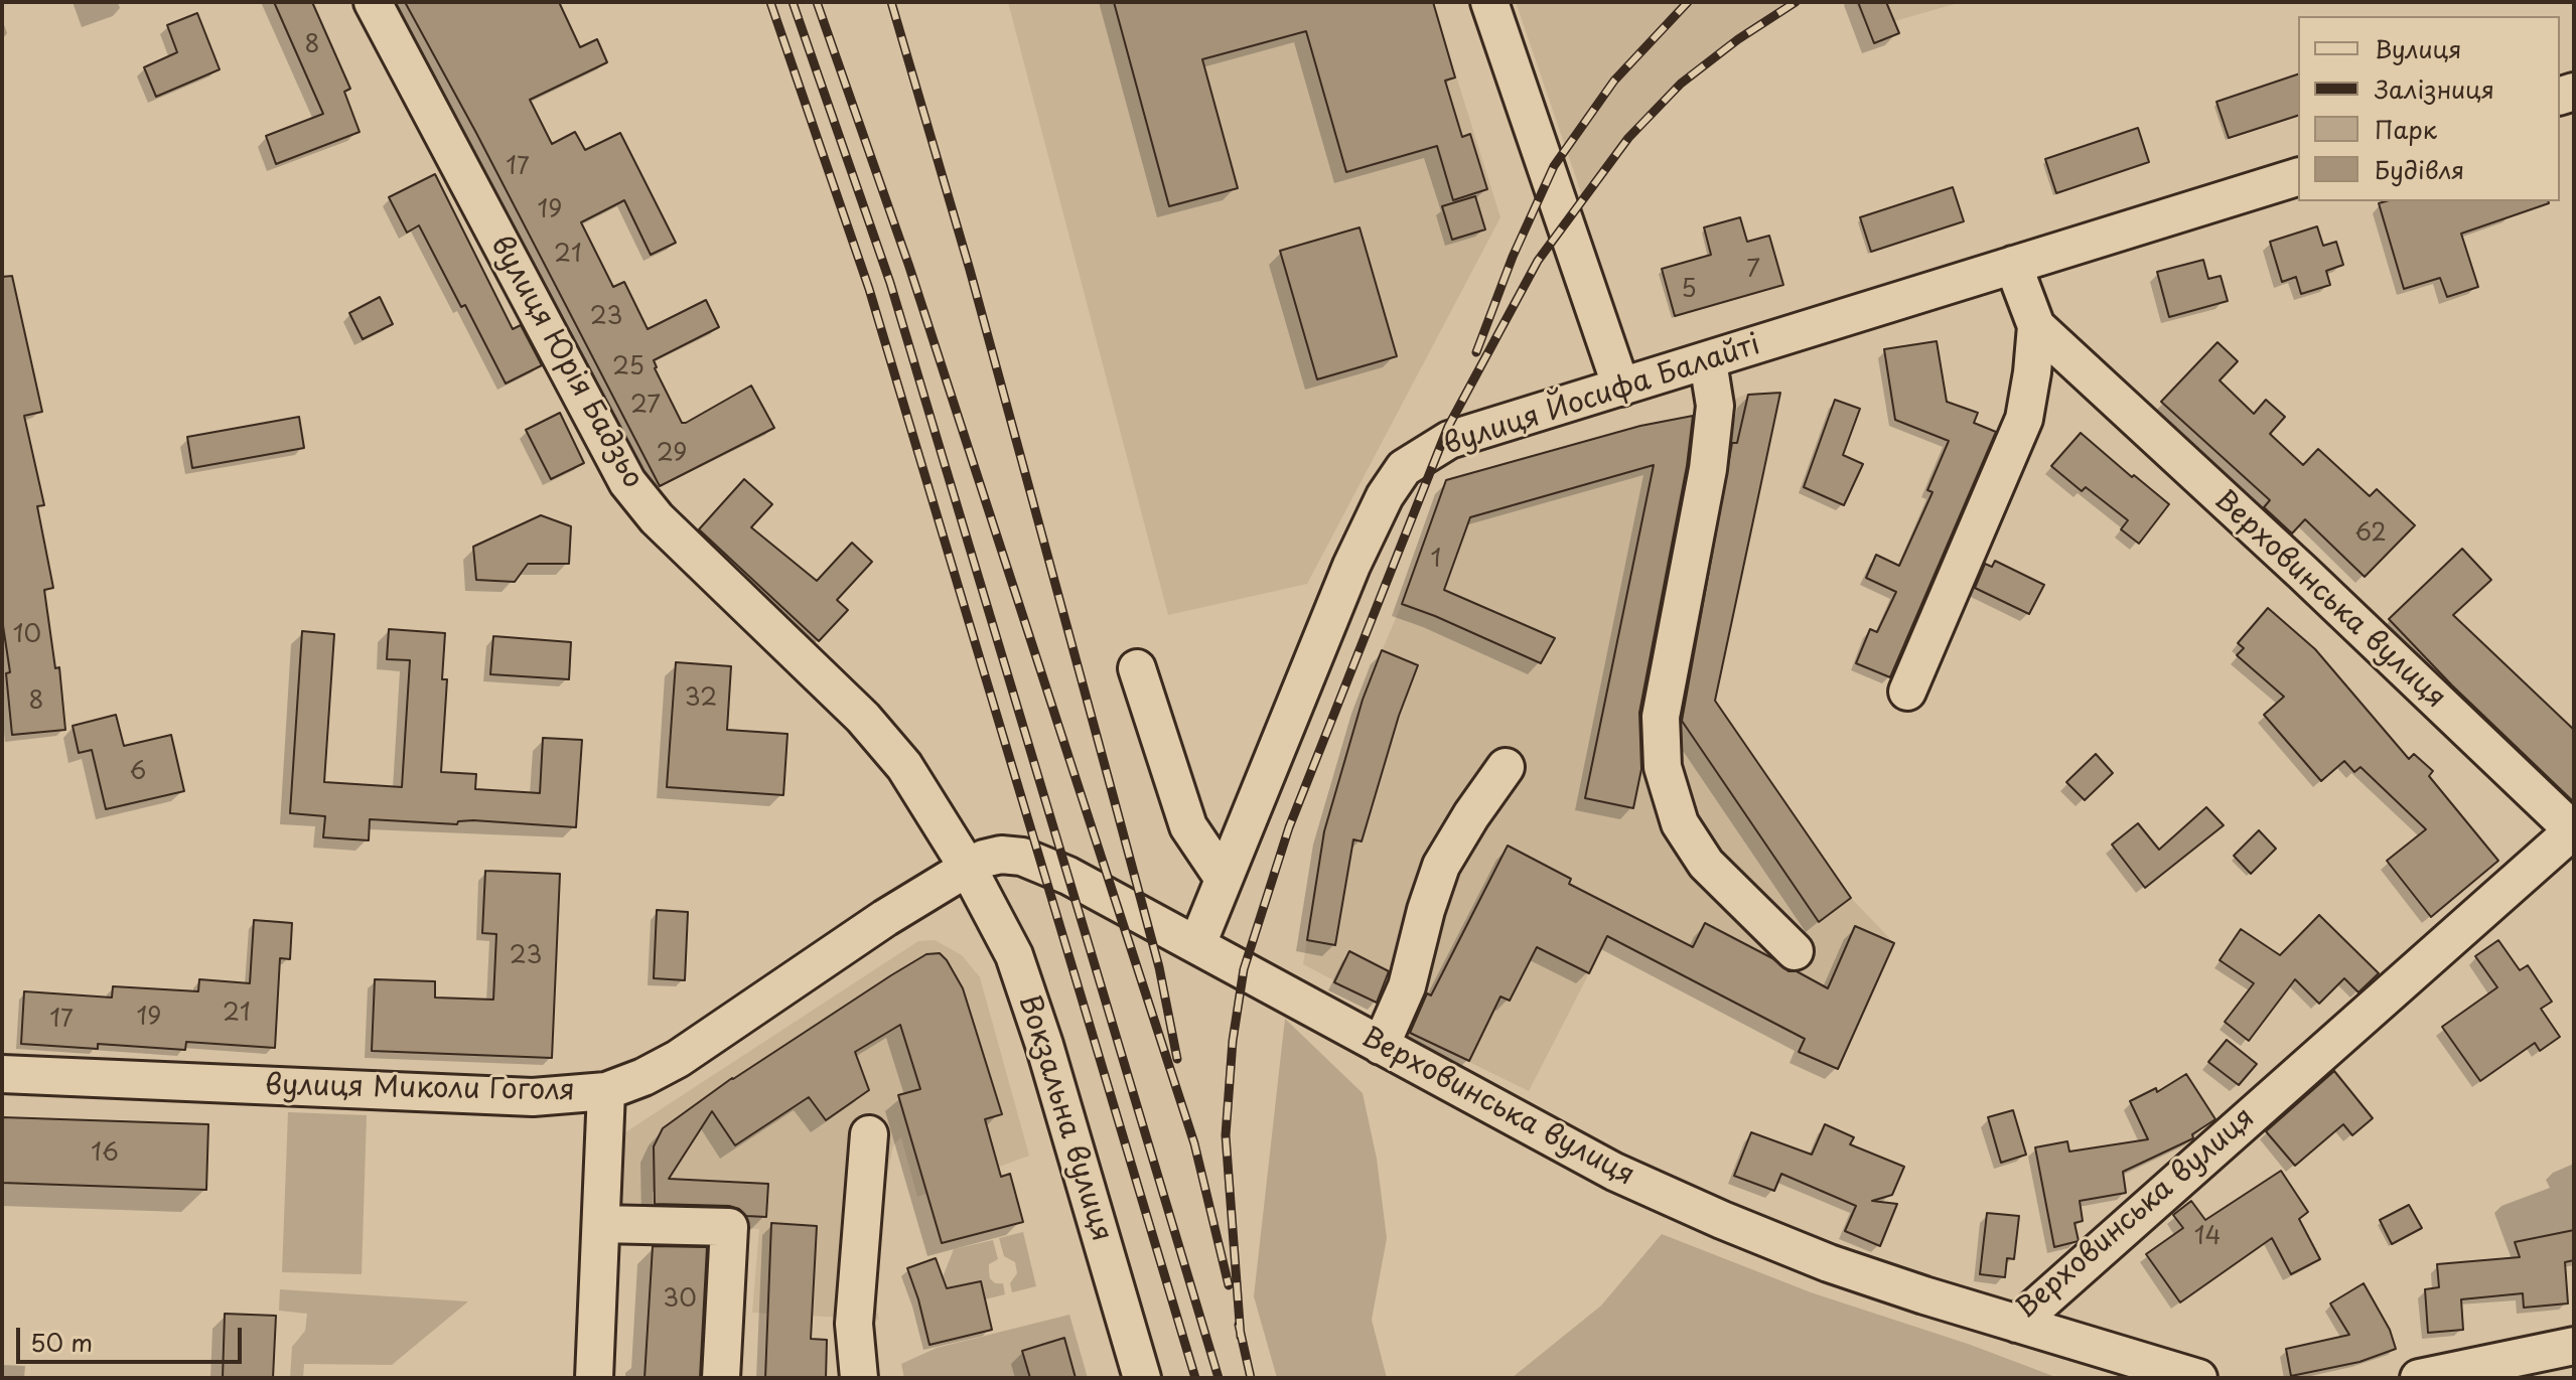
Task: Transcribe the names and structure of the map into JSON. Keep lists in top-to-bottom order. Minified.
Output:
{"streets":{"street":["вулиця Юрія Бадзьо","вулиця Йосифа Балайті","Верховинська вулиця","вулиця Миколи Гоголя","Вокзальна вулиця"]},"crossings":[["вулиця Юрія Бадзьо","Верховинська вулиця"],["вулиця Юрія Бадзьо","вулиця Миколи Гоголя"],["вулиця Юрія Бадзьо","Вокзальна вулиця"],["вулиця Йосифа Балайті","Верховинська вулиця"],["Верховинська вулиця","вулиця Миколи Гоголя"],["Верховинська вулиця","Вокзальна вулиця"],["вулиця Миколи Гоголя","Вокзальна вулиця"]],"house_numbers":["8","17","19","21","7","5","23","25","27","29","62","1","10","32","8","6","23","21","19","17","16","14","30"],"legend":["Вулиця","Залізниця","Парк","Будівля"],"scale_bar":"50 m"}
